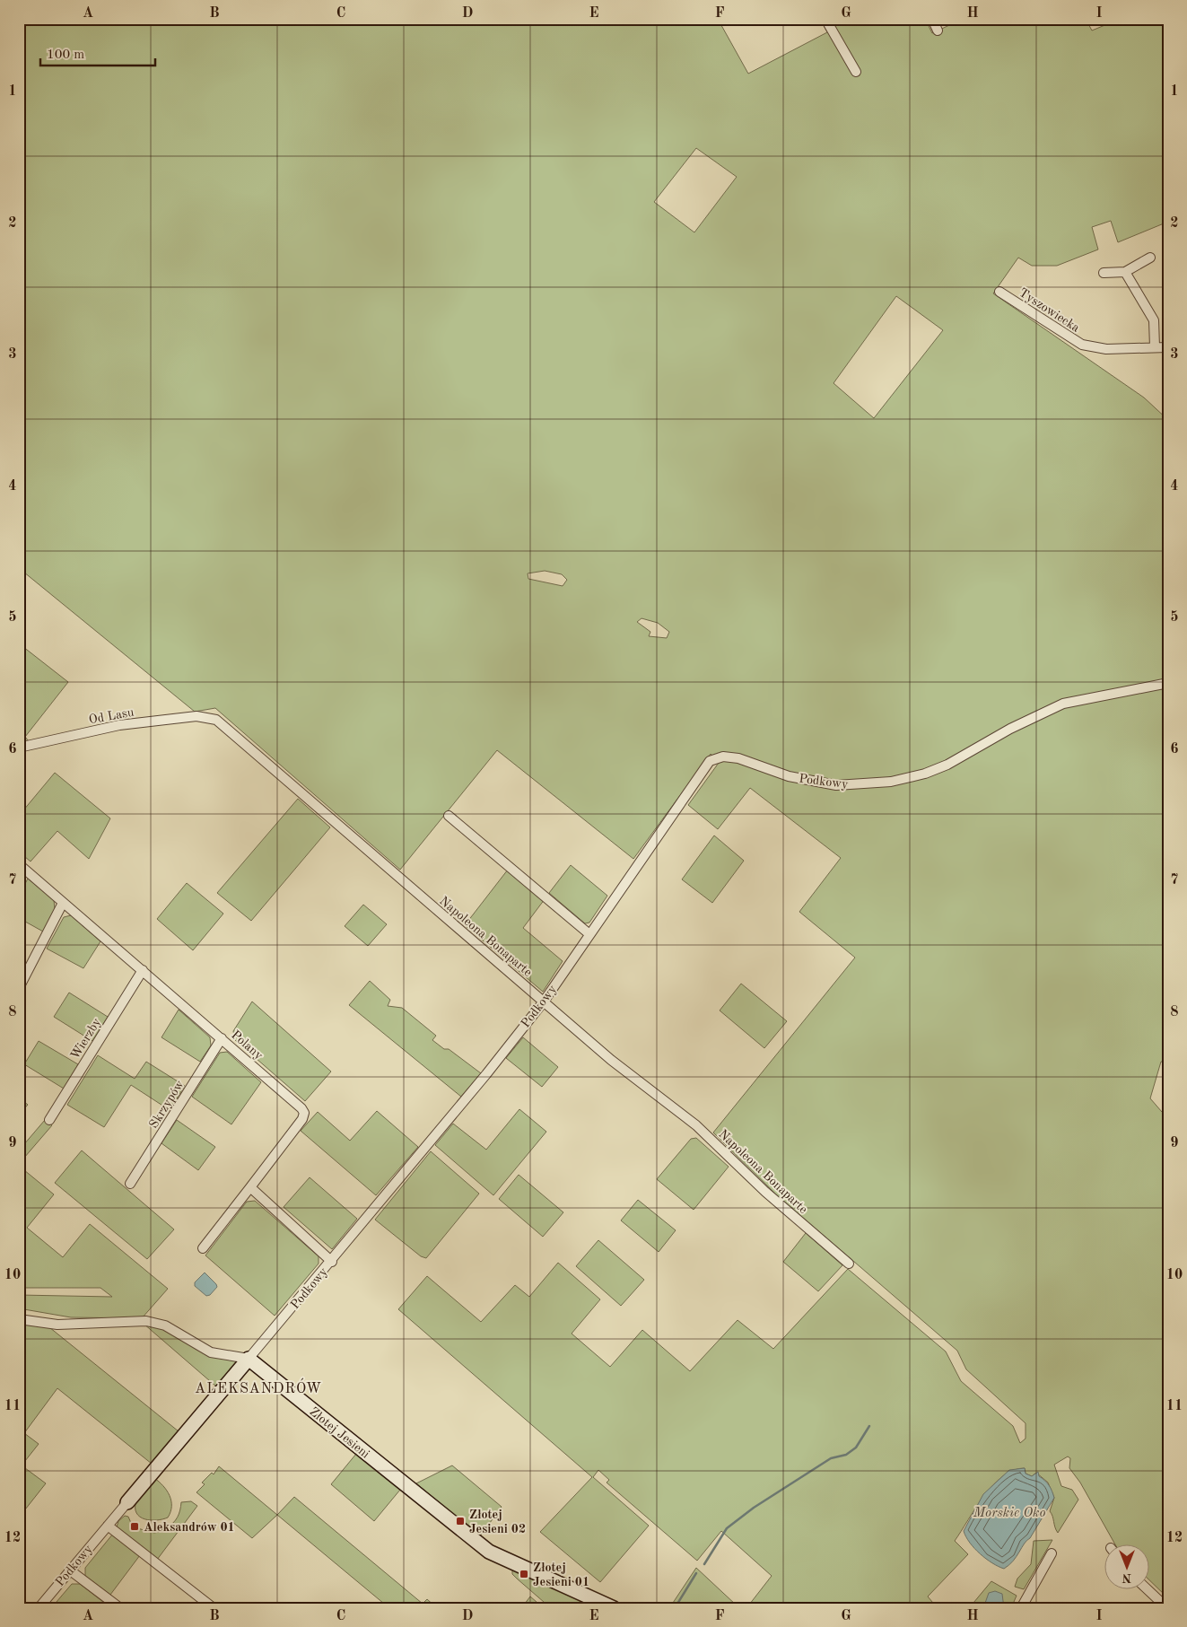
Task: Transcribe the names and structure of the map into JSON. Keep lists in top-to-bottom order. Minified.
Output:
{"streets":{"street":["Tyszowiecka","Od Lasu","Podkowy","Napoleona Bonaparte","Wierzby","Polany","Skrzypów","Złotej Jesieni"]},"crossings":[["Od Lasu","Napoleona Bonaparte"],["Podkowy","Napoleona Bonaparte"],["Podkowy","Złotej Jesieni"],["Wierzby","Polany"],["Polany","Skrzypów"]],"districts":["ALEKSANDRÓW"],"water":["Morskie Oko"],"places":{"transit":["Złotej Jesieni 02","Aleksandrów 01","Złotej Jesieni 01"]},"scale_bar":"100 m","north":"bottom","grid":{"columns":["A","B","C","D","E","F","G","H","I"],"rows":["1","2","3","4","5","6","7","8","9","10","11","12"]}}
